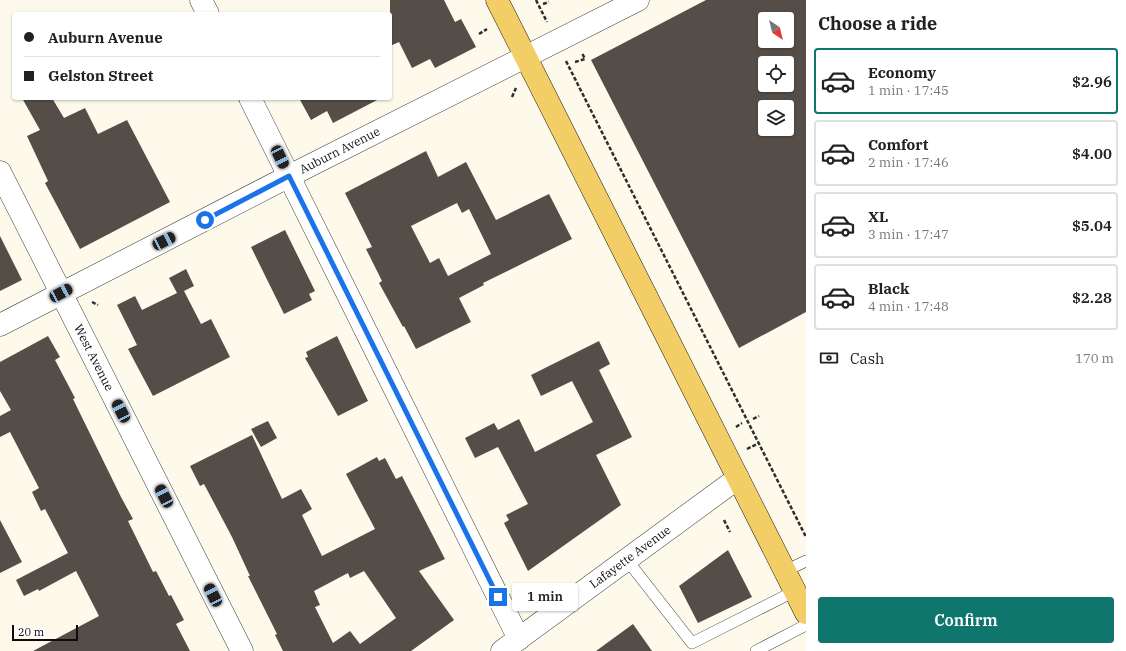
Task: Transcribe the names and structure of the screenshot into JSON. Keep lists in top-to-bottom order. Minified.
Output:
{"streets":{"street":["Auburn Avenue","West Avenue","Lafayette Avenue"]},"crossings":[["Auburn Avenue","West Avenue"]],"scale_bar":"20 m","north":"bottom right","page":{"heading":"Choose a ride","banner":["Auburn Avenue","Gelston Street"],"list":[{"name":"Economy","note":"1 min · 17:45","value":"$2.96"},{"name":"Comfort","note":"2 min · 17:46","value":"$4.00"},{"name":"XL","note":"3 min · 17:47","value":"$5.04"},{"name":"Black","note":"4 min · 17:48","value":"$2.28"}],"pay":["Cash","170 m"],"bubble":"1 min","buttons":"Confirm","scale":"20 m"}}
